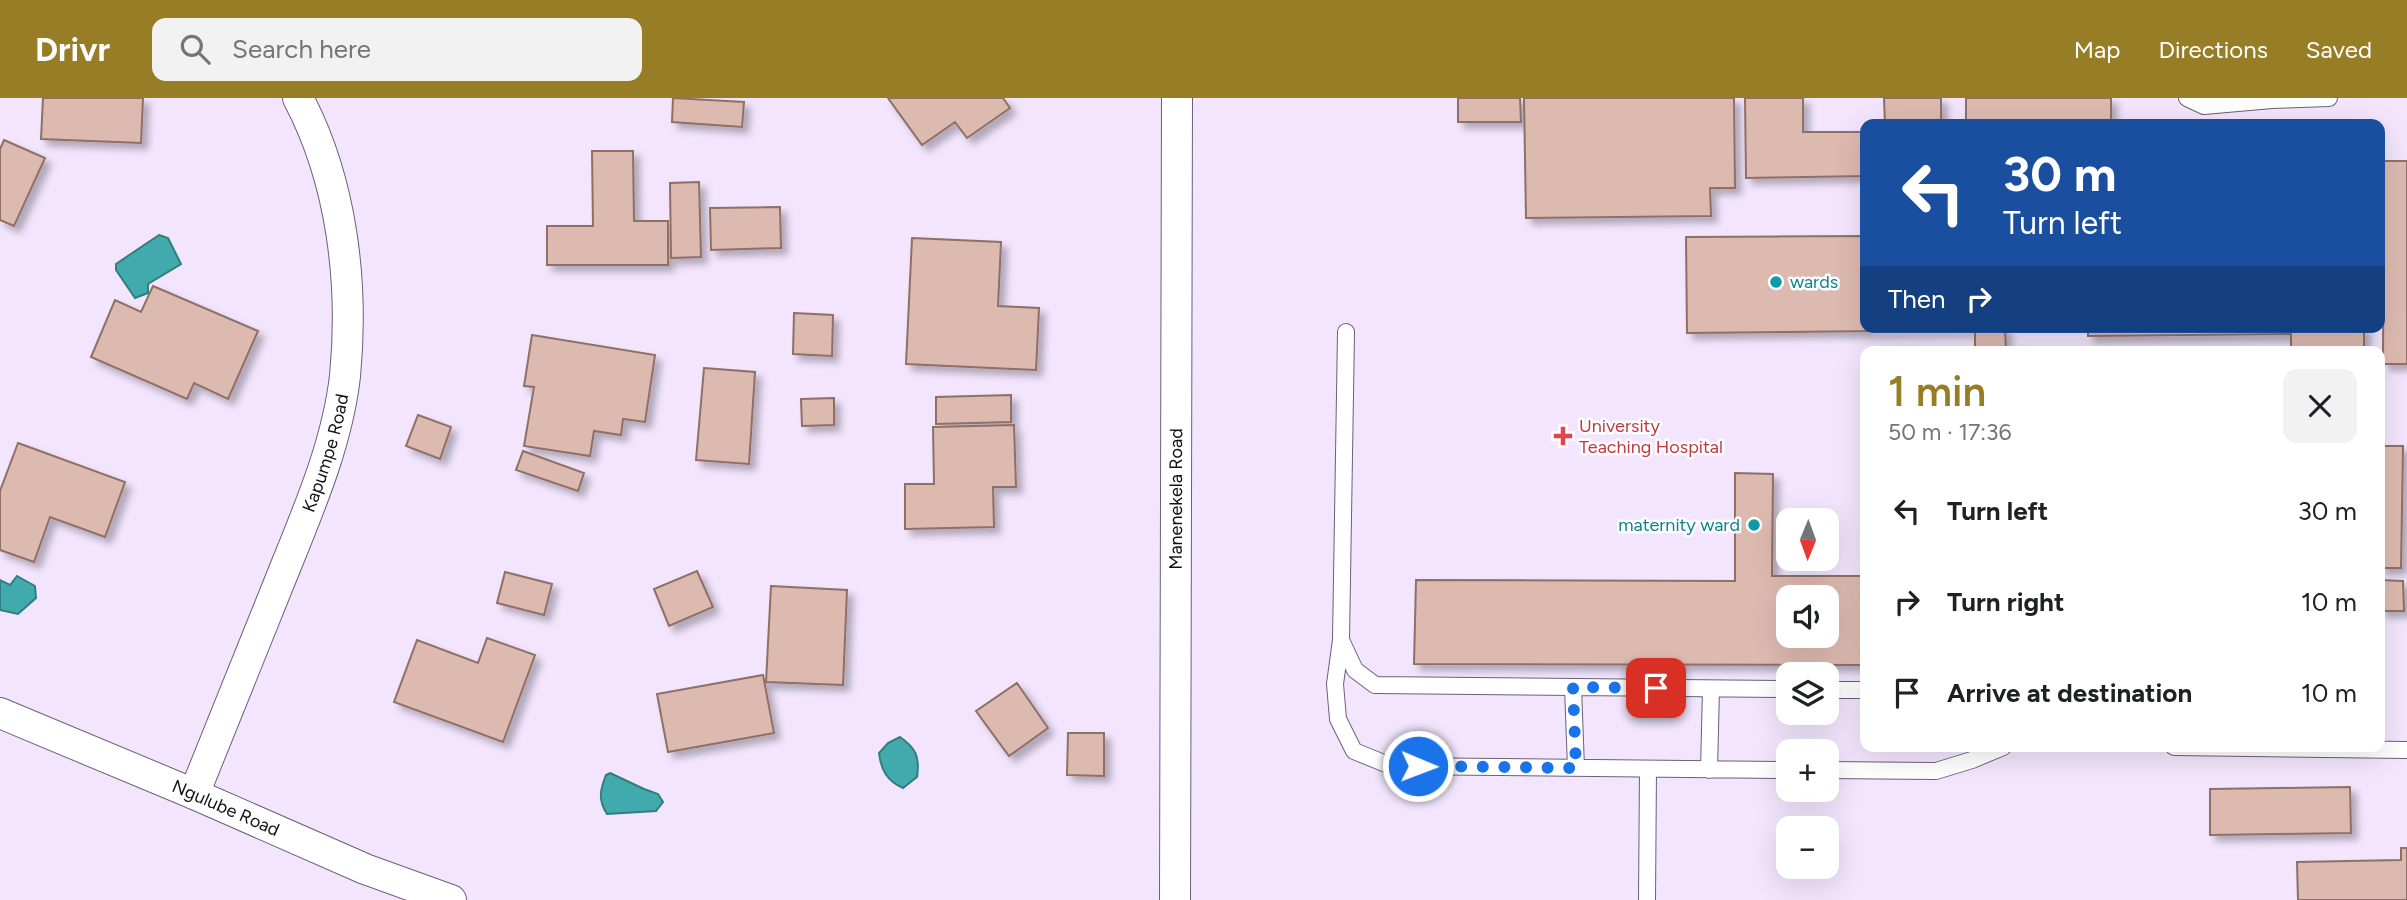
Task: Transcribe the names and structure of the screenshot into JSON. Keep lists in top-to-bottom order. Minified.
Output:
{"streets":{"street":["Kapumpe Road","Manenekela Road","Ngulube Road"]},"crossings":[["Kapumpe Road","Ngulube Road"]],"places":{"other":["wards","maternity ward"],"health":["University Teaching Hospital"]},"north":"bottom","page":{"header":"Drivr","search":"Search here","nav":["Map","Directions","Saved"],"turn":["30 m","Turn left"],"then":"Then","heading":["1 min","50 m · 17:36"],"list":[{"name":"Turn left","value":"30 m"},{"name":"Turn right","value":"10 m"},{"name":"Arrive at destination","value":"10 m"}],"map_buttons":["+","−"]}}
